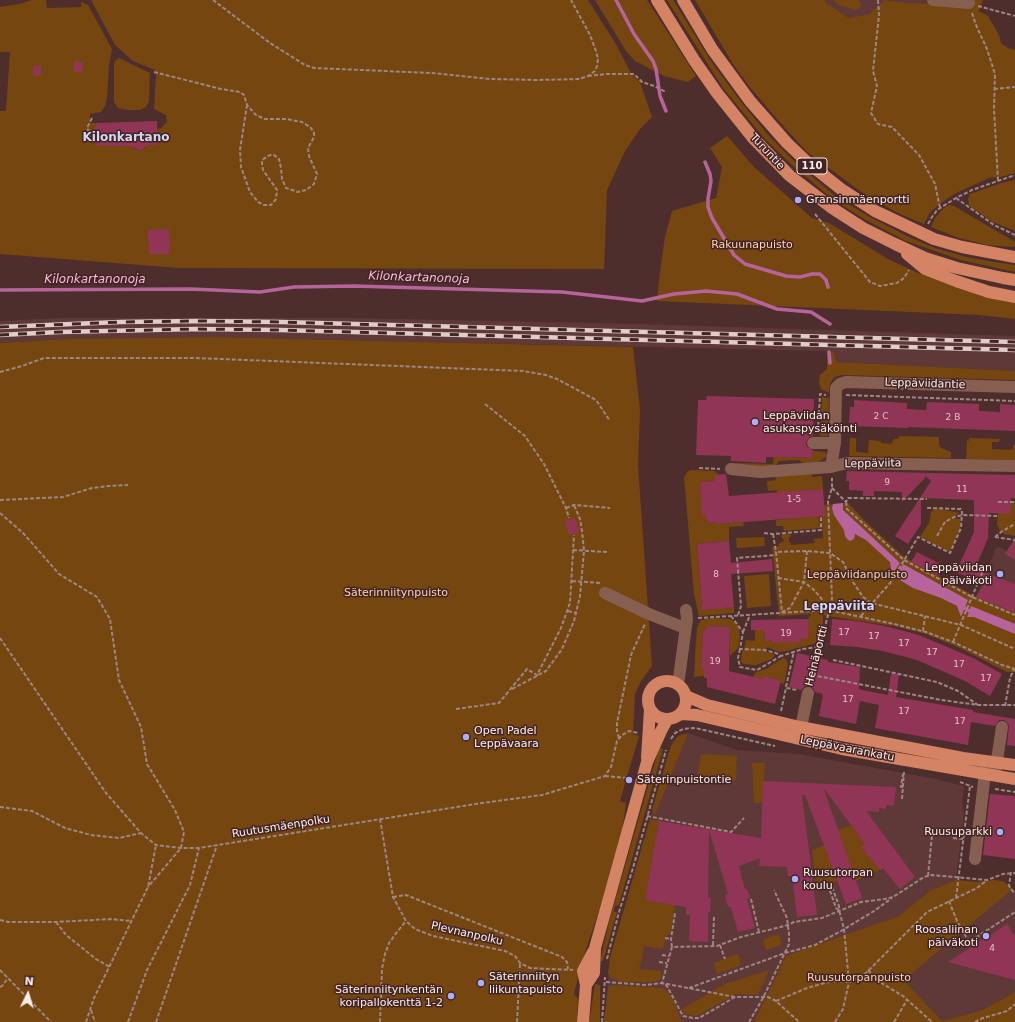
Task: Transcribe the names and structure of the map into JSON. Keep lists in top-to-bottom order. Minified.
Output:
{"streets":{"main road":["Turuntie","110","Leppävaarankatu"],"street":["Leppäviidantie","Leppäviita","Heinäportti"],"path":["Ruutusmäenpolku","Plevnanpolku"]},"crossings":[["Leppäviita","Heinäportti"],["Heinäportti","Leppävaarankatu"],["Ruutusmäenpolku","Plevnanpolku"]],"districts":["Kilonkartano","Leppäviita"],"water":["Kilonkartanonoja"],"parks":["Rakuunapuisto","Leppäviidanpuisto","Säterinniitynpuisto","Ruusutorpanpuisto"],"places":["Gransinmäenportti","Leppäviidan asukaspysäköinti","Leppäviidan päiväkoti","Open Padel Leppävaara","Säterinpuistontie","Ruusuparkki","Ruusutorpan koulu","Roosaliinan päiväkoti","Säterinniityn liikuntapuisto","Säterinniitynkentän koripallokenttä 1-2"],"house_numbers":["2 C","2 B","9","11","1-5","8","17","19","17","17","17","19","17","17","17","17","17","4"],"north":"top"}
